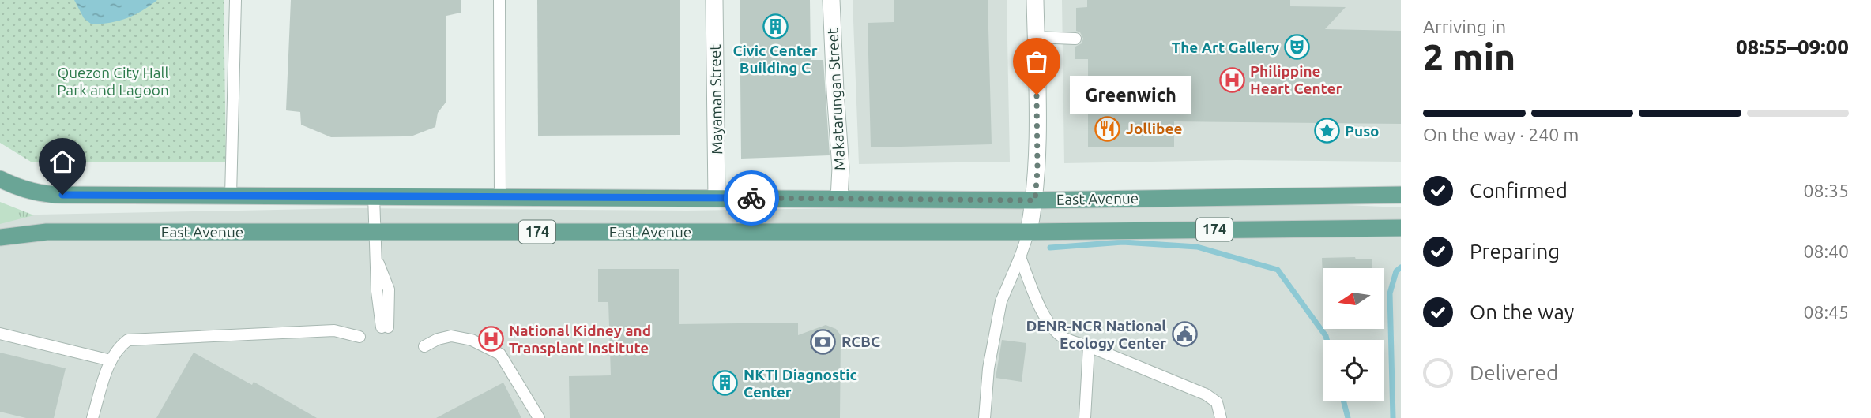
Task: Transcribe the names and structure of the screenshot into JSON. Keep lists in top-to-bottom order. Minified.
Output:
{"streets":{"main road":["East Avenue","174"],"street":["Mayaman Street","Makatarungan Street"]},"crossings":[["Mayaman Street","East Avenue"],["Makatarungan Street","East Avenue"]],"parks":["Quezon City Hall Park and Lagoon"],"places":{"building":["Civic Center Building C","NKTI Diagnostic Center"],"theatre":["The Art Gallery"],"hospital":["Philippine Heart Center","National Kidney and Transplant Institute"],"other":["Greenwich"],"restaurant":["Jollibee"],"place":["Puso"],"public building":["DENR-NCR National Ecology Center"],"bank":["RCBC"]},"north":"left","page":{"heading":["2 min","Arriving in","08:55–09:00"],"bubble":"Greenwich","bar":"On the way · 240 m","list":[["Confirmed","08:35"],["Preparing","08:40"],["On the way","08:45"],"Delivered"]}}
